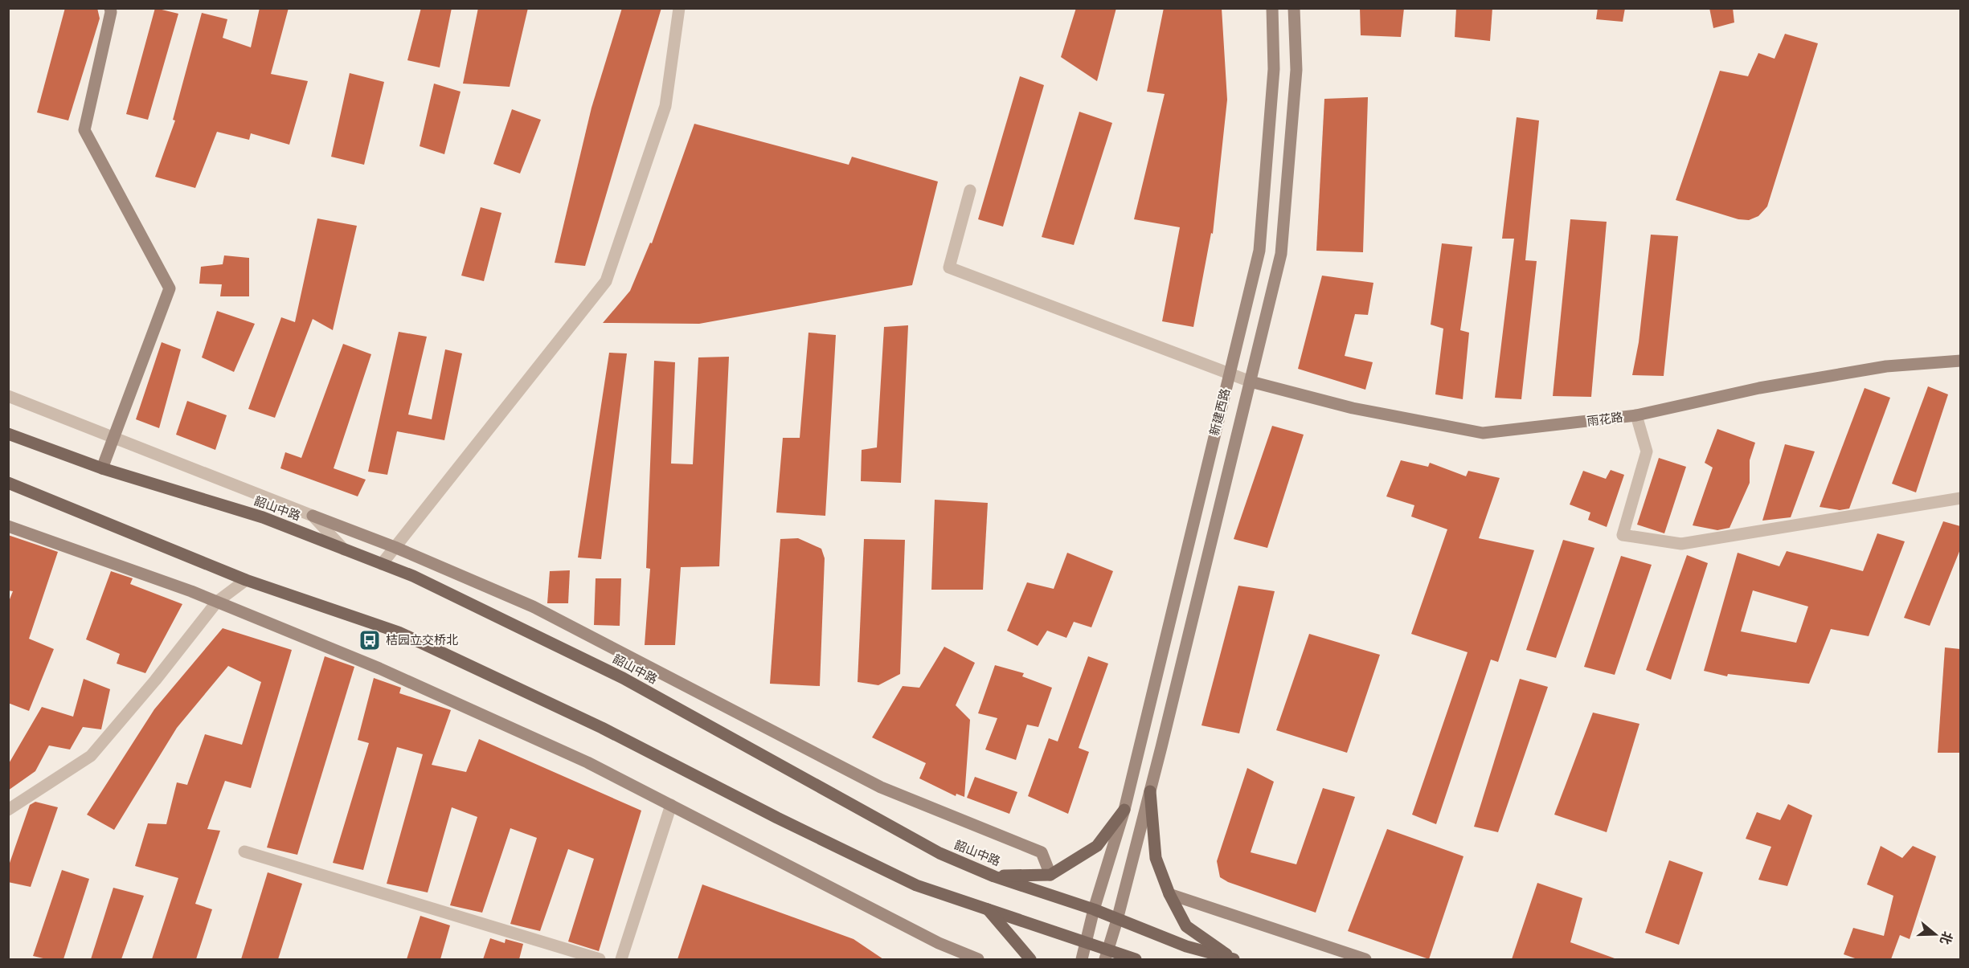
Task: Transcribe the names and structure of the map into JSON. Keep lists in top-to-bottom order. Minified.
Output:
{"streets":{"main road":["韶山中路"],"street":["新建西路","雨花路"]},"crossings":[["新建西路","雨花路"],["新建西路","韶山中路"]],"places":{"bus stop":["桔园立交桥北"]},"north":"right"}
